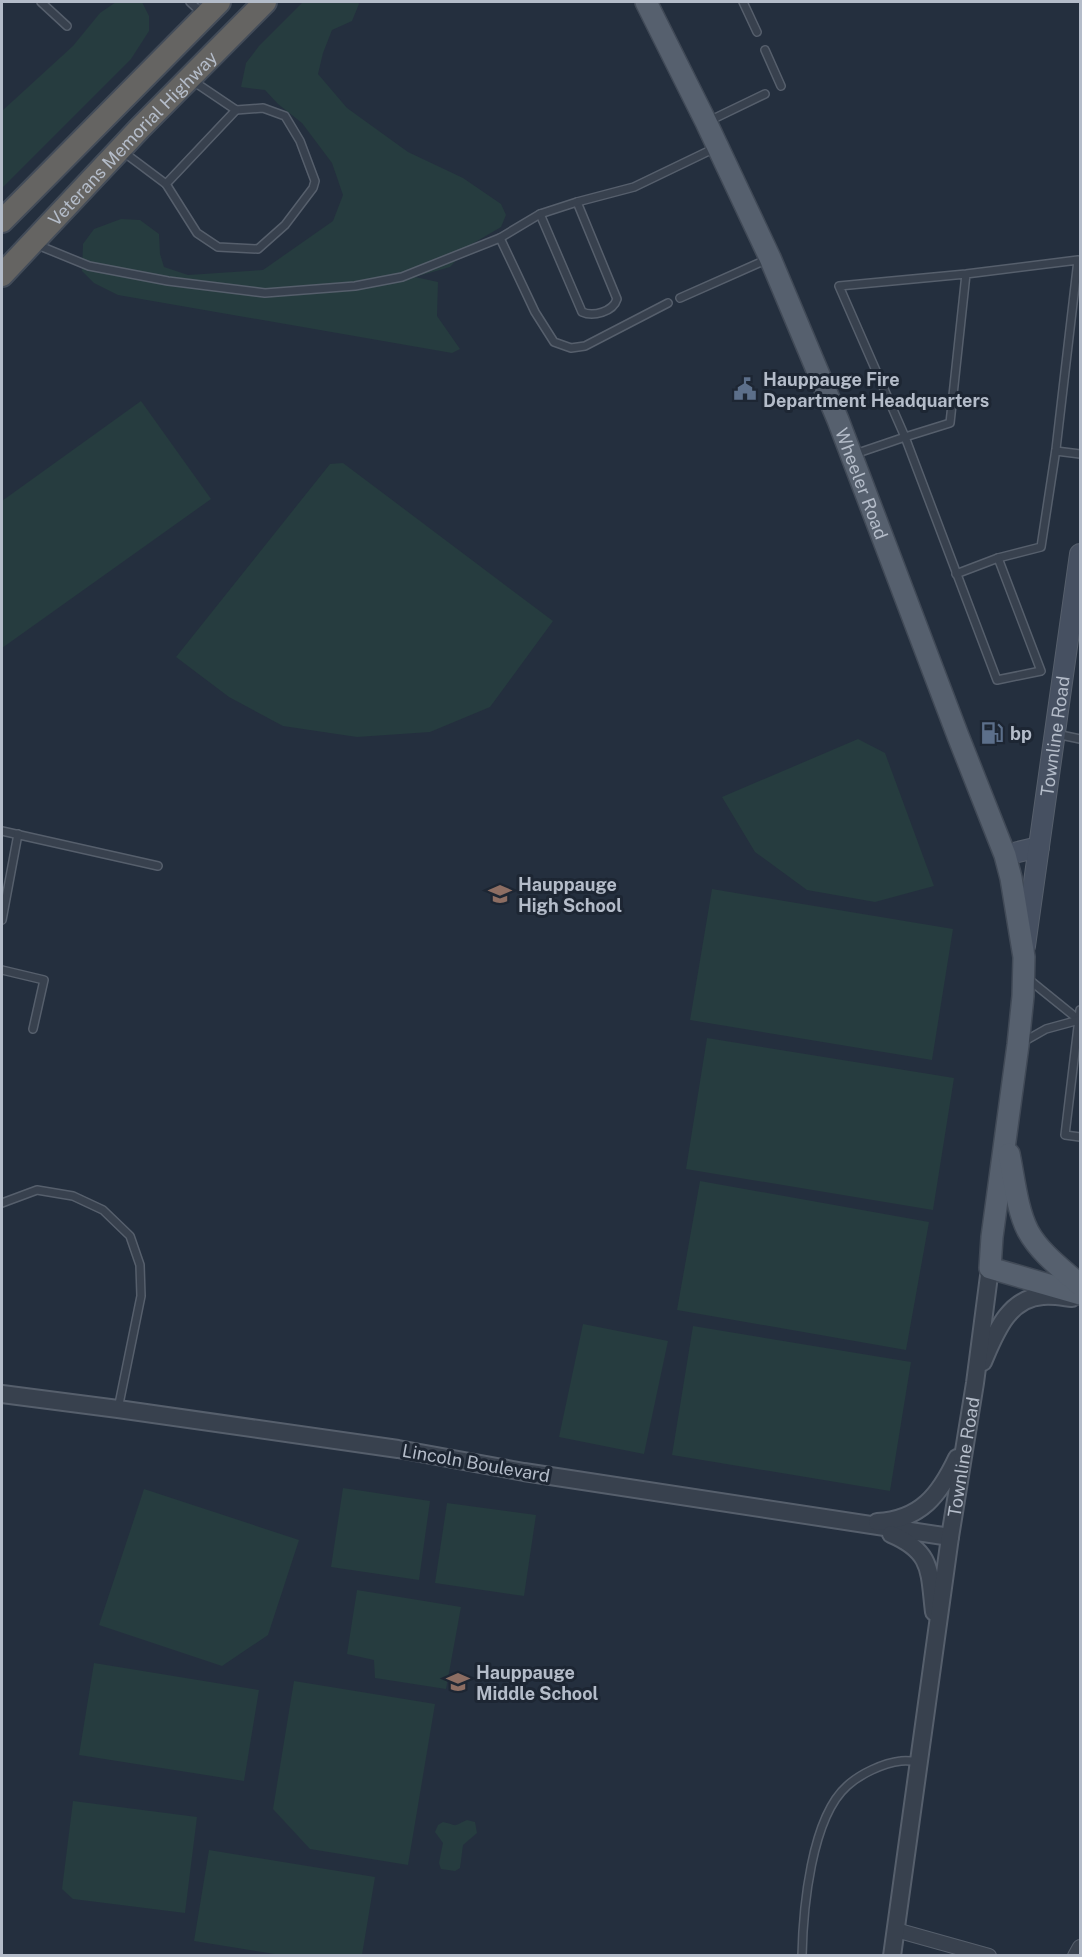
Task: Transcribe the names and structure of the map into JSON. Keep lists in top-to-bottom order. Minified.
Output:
{"streets":{"highway":["Veterans Memorial Highway"],"main road":["Wheeler Road","Townline Road"],"street":["Lincoln Boulevard"]},"crossings":[["Wheeler Road","Townline Road"],["Townline Road","Lincoln Boulevard"]],"places":{"public building":["Hauppauge Fire Department Headquarters"],"fuel station":["bp"],"school or university":["Hauppauge High School","Hauppauge Middle School"]}}
